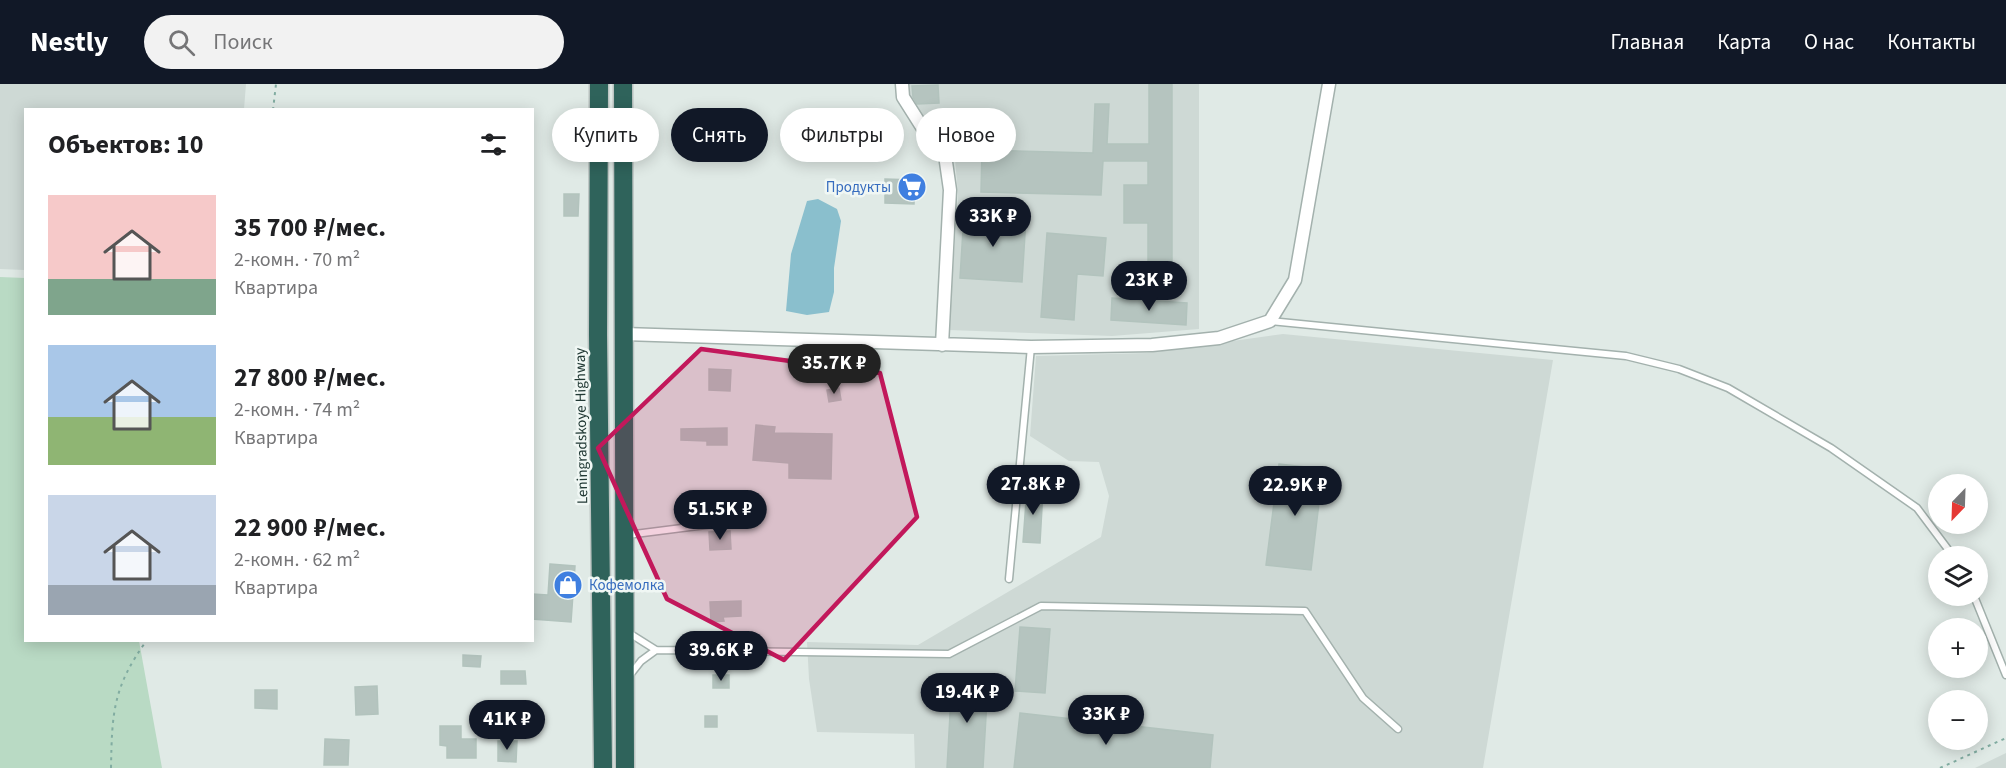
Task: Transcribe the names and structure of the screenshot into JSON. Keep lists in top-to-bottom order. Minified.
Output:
{"streets":{"highway":["Leningradskoye Highway"]},"places":{"supermarket":["Продукты"],"shop":["Кофемолка"]},"north":"bottom left","page":{"header":"Nestly","search":"Поиск","nav":["Главная","Карта","О нас","Контакты"],"chip":["Купить","Снять","Фильтры","Новое"],"heading":"Объектов: 10","list":[{"name":"35 700 ₽/мес.","note":"2-комн. · 70 m² · Квартира"},{"name":"27 800 ₽/мес.","note":"2-комн. · 74 m² · Квартира"},{"name":"22 900 ₽/мес.","note":"2-комн. · 62 m² · Квартира"}],"price":["33K ₽","23K ₽","35.7K ₽","27.8K ₽","22.9K ₽","51.5K ₽","39.6K ₽","19.4K ₽","33K ₽","41K ₽"],"map_buttons":["+","−"]}}
